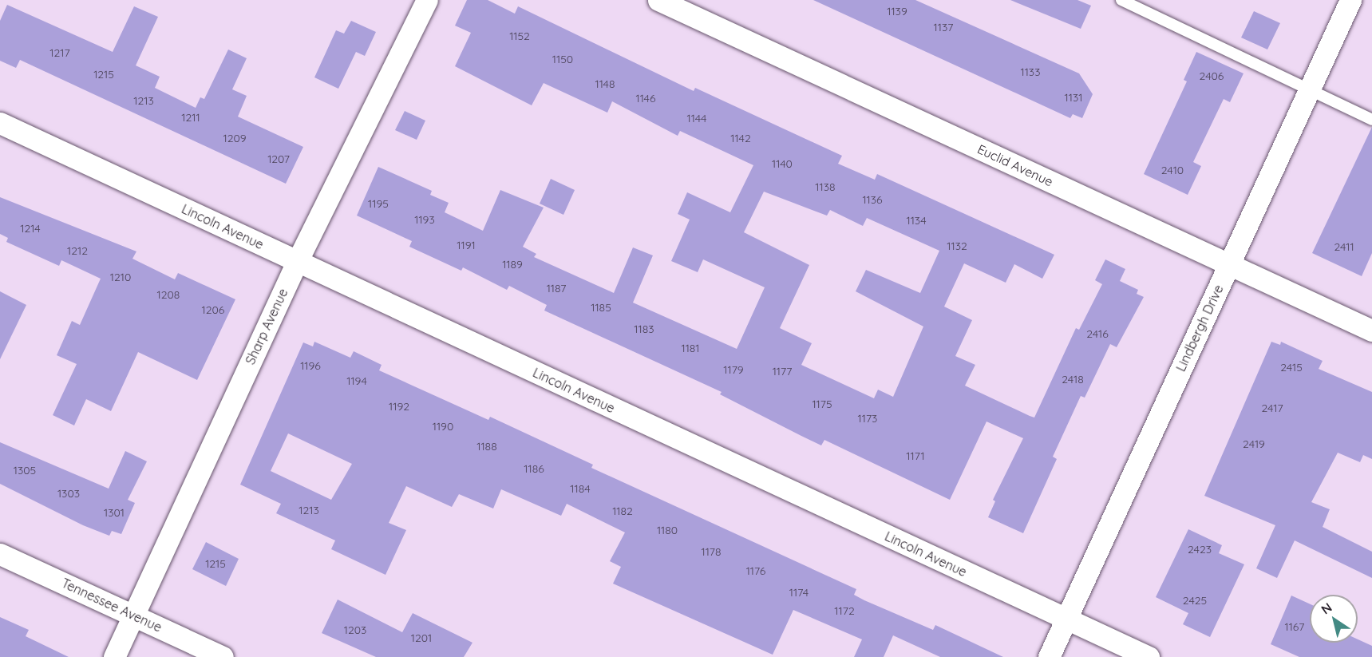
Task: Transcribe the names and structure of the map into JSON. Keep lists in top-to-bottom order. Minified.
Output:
{"streets":{"street":["Euclid Avenue","Lincoln Avenue","Sharp Avenue","Lindbergh Drive","Tennessee Avenue"]},"crossings":[["Euclid Avenue","Lindbergh Drive"],["Lincoln Avenue","Sharp Avenue"],["Lincoln Avenue","Lindbergh Drive"],["Sharp Avenue","Tennessee Avenue"]],"house_numbers":["1139","1137","1152","1217","1150","1133","1215","2406","1148","1131","1146","1213","1211","1144","1209","1142","1207","1140","2410","1138","1136","1195","1193","1134","1214","1191","1132","2411","1212","1189","1210","1187","1208","1185","1206","1183","2416","1181","1196","2415","1179","1177","2418","1194","1175","1192","2417","1173","1190","2419","1188","1171","1186","1305","1184","1303","1213","1182","1301","1180","2423","1178","1215","1176","1174","2425","1172","1167","1203","1201"],"north":"top left"}
